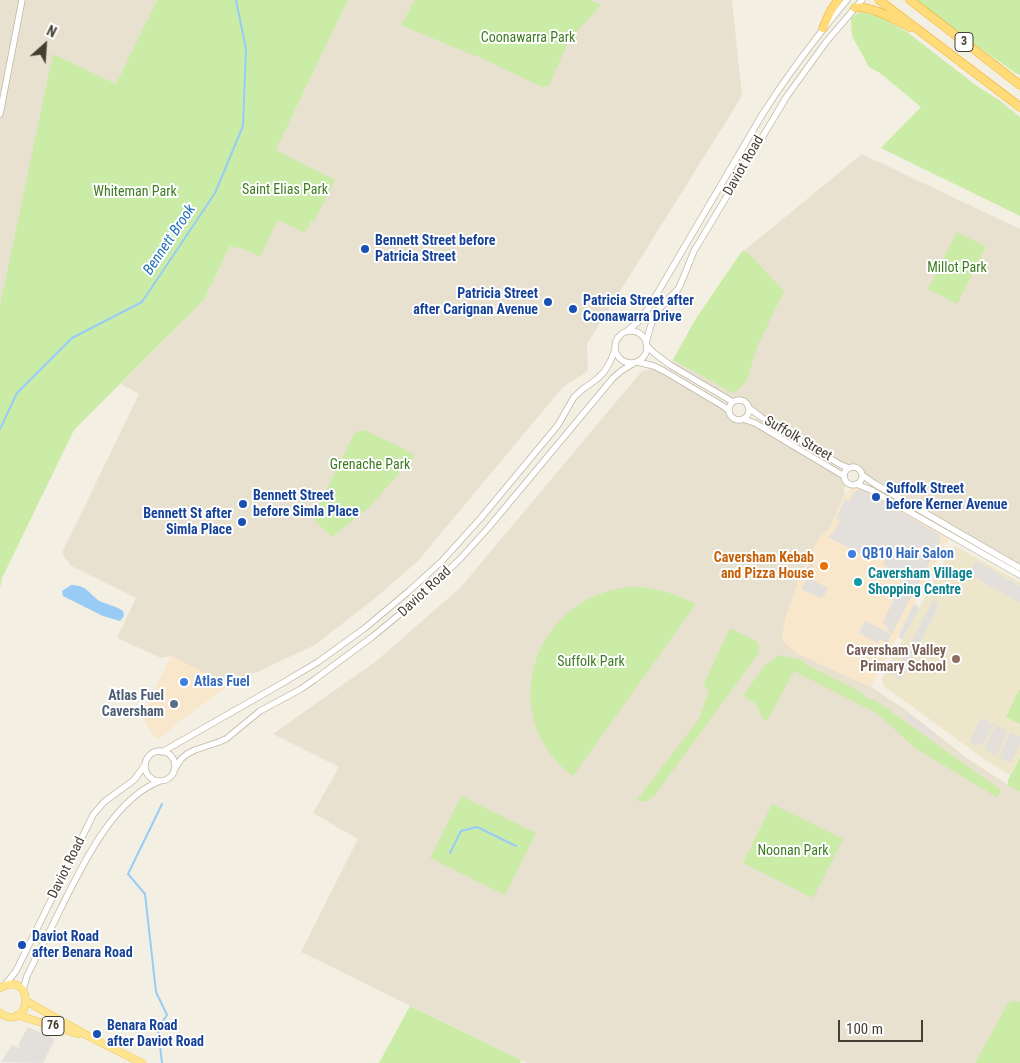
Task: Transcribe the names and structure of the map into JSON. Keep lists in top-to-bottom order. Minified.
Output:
{"streets":{"highway":["3"],"main road":["76"],"street":["Daviot Road","Suffolk Street"]},"water":["Bennett Brook"],"parks":["Coonawarra Park","Saint Elias Park","Whiteman Park","Millot Park","Grenache Park","Suffolk Park","Noonan Park"],"places":["Bennett Street before Patricia Street","Patricia Street after Carignan Avenue","Patricia Street after Coonawarra Drive","Suffolk Street before Kerner Avenue","Bennett Street before Simla Place","Bennett St after Simla Place","QB10 Hair Salon","Caversham Kebab and Pizza House","Caversham Village Shopping Centre","Caversham Valley Primary School","Atlas Fuel","Atlas Fuel Caversham","Daviot Road after Benara Road","Benara Road after Daviot Road"],"scale_bar":"100 m","north":"top right"}
